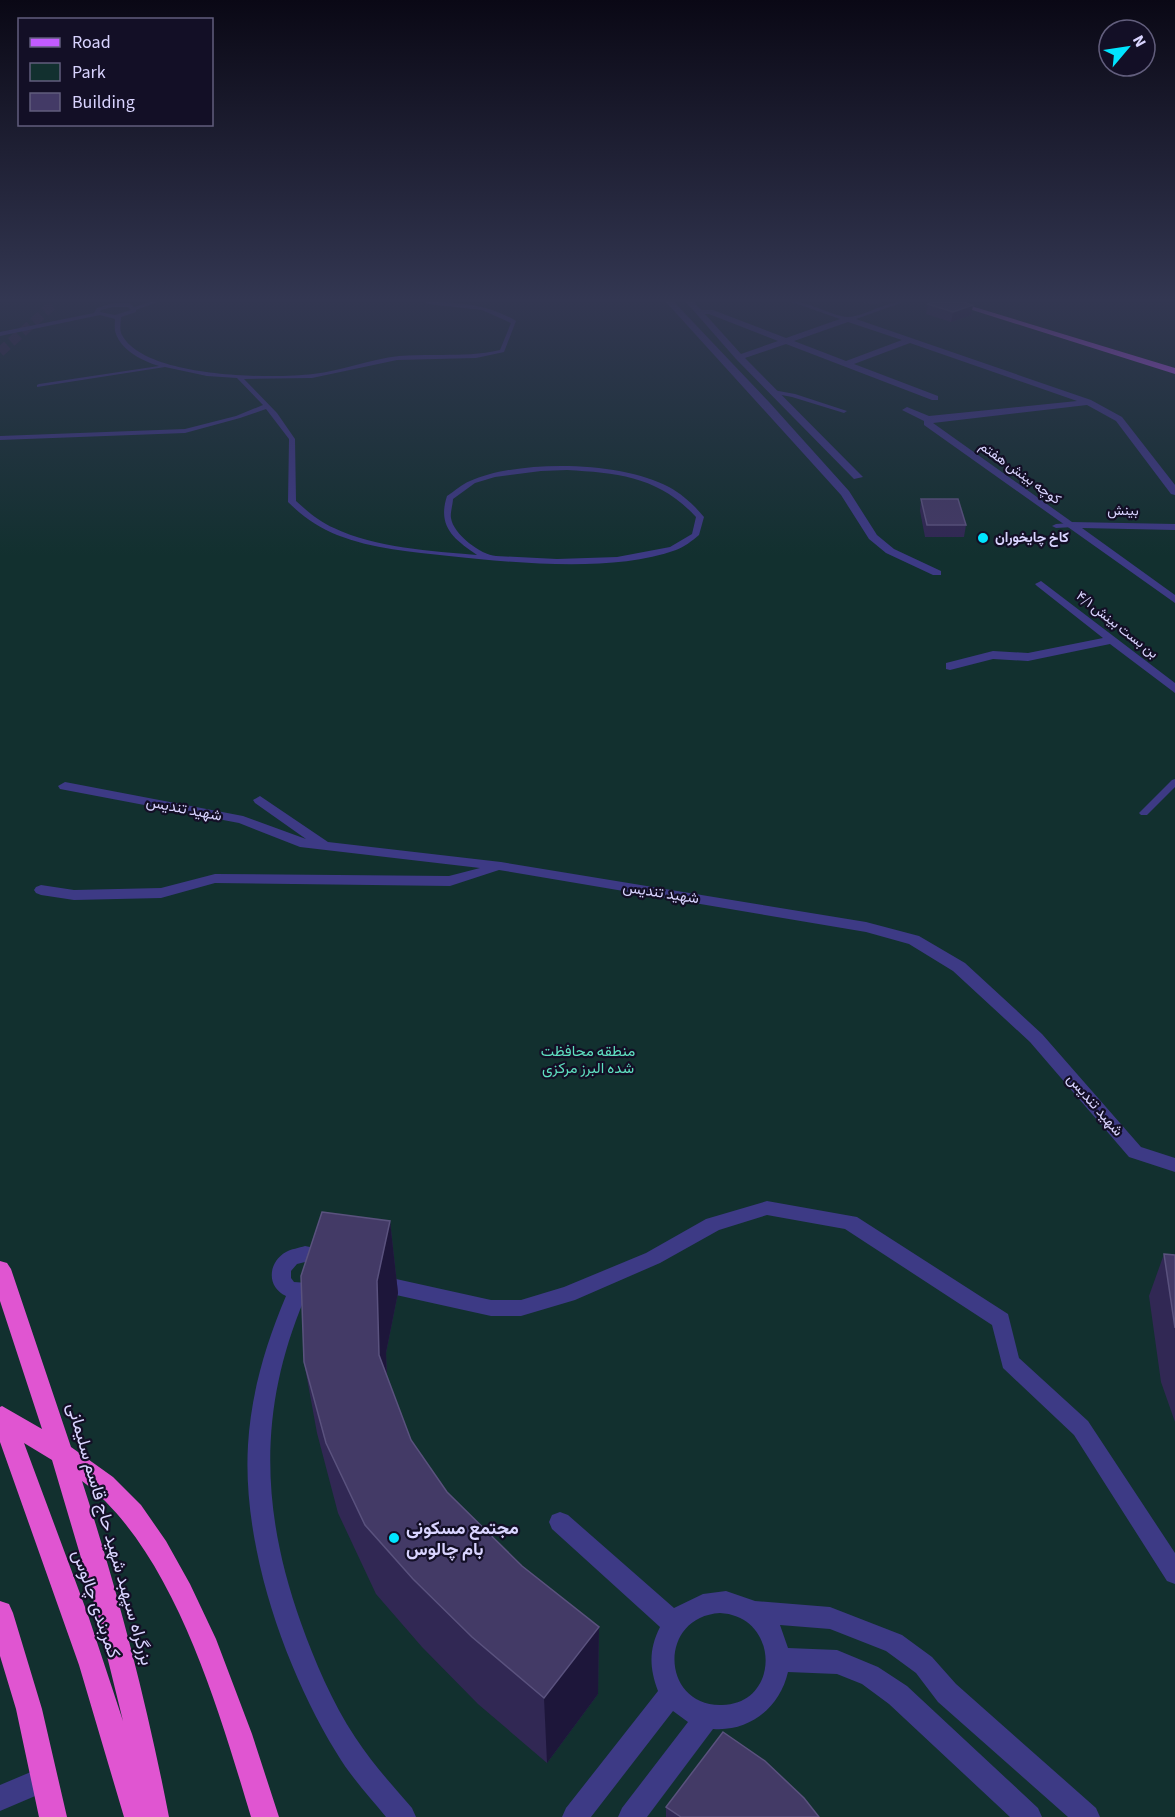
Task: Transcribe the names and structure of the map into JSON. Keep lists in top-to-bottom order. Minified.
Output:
{"streets":{"highway":["بزرگراه سپهبد شهید حاج قاسم سلیمانی","کمربندی چالوس"],"street":["کوچه بینش هفتم","بینش","بن بست بینش ۴/۱","شهید تندیس"]},"crossings":[["کوچه بینش هفتم","بینش"]],"parks":["منطقه محافظت شده البرز مرکزی"],"places":["کاخ چایخوران","مجتمع مسکونی بام چالوس"],"legend":["Road","Park","Building"],"north":"top right"}
